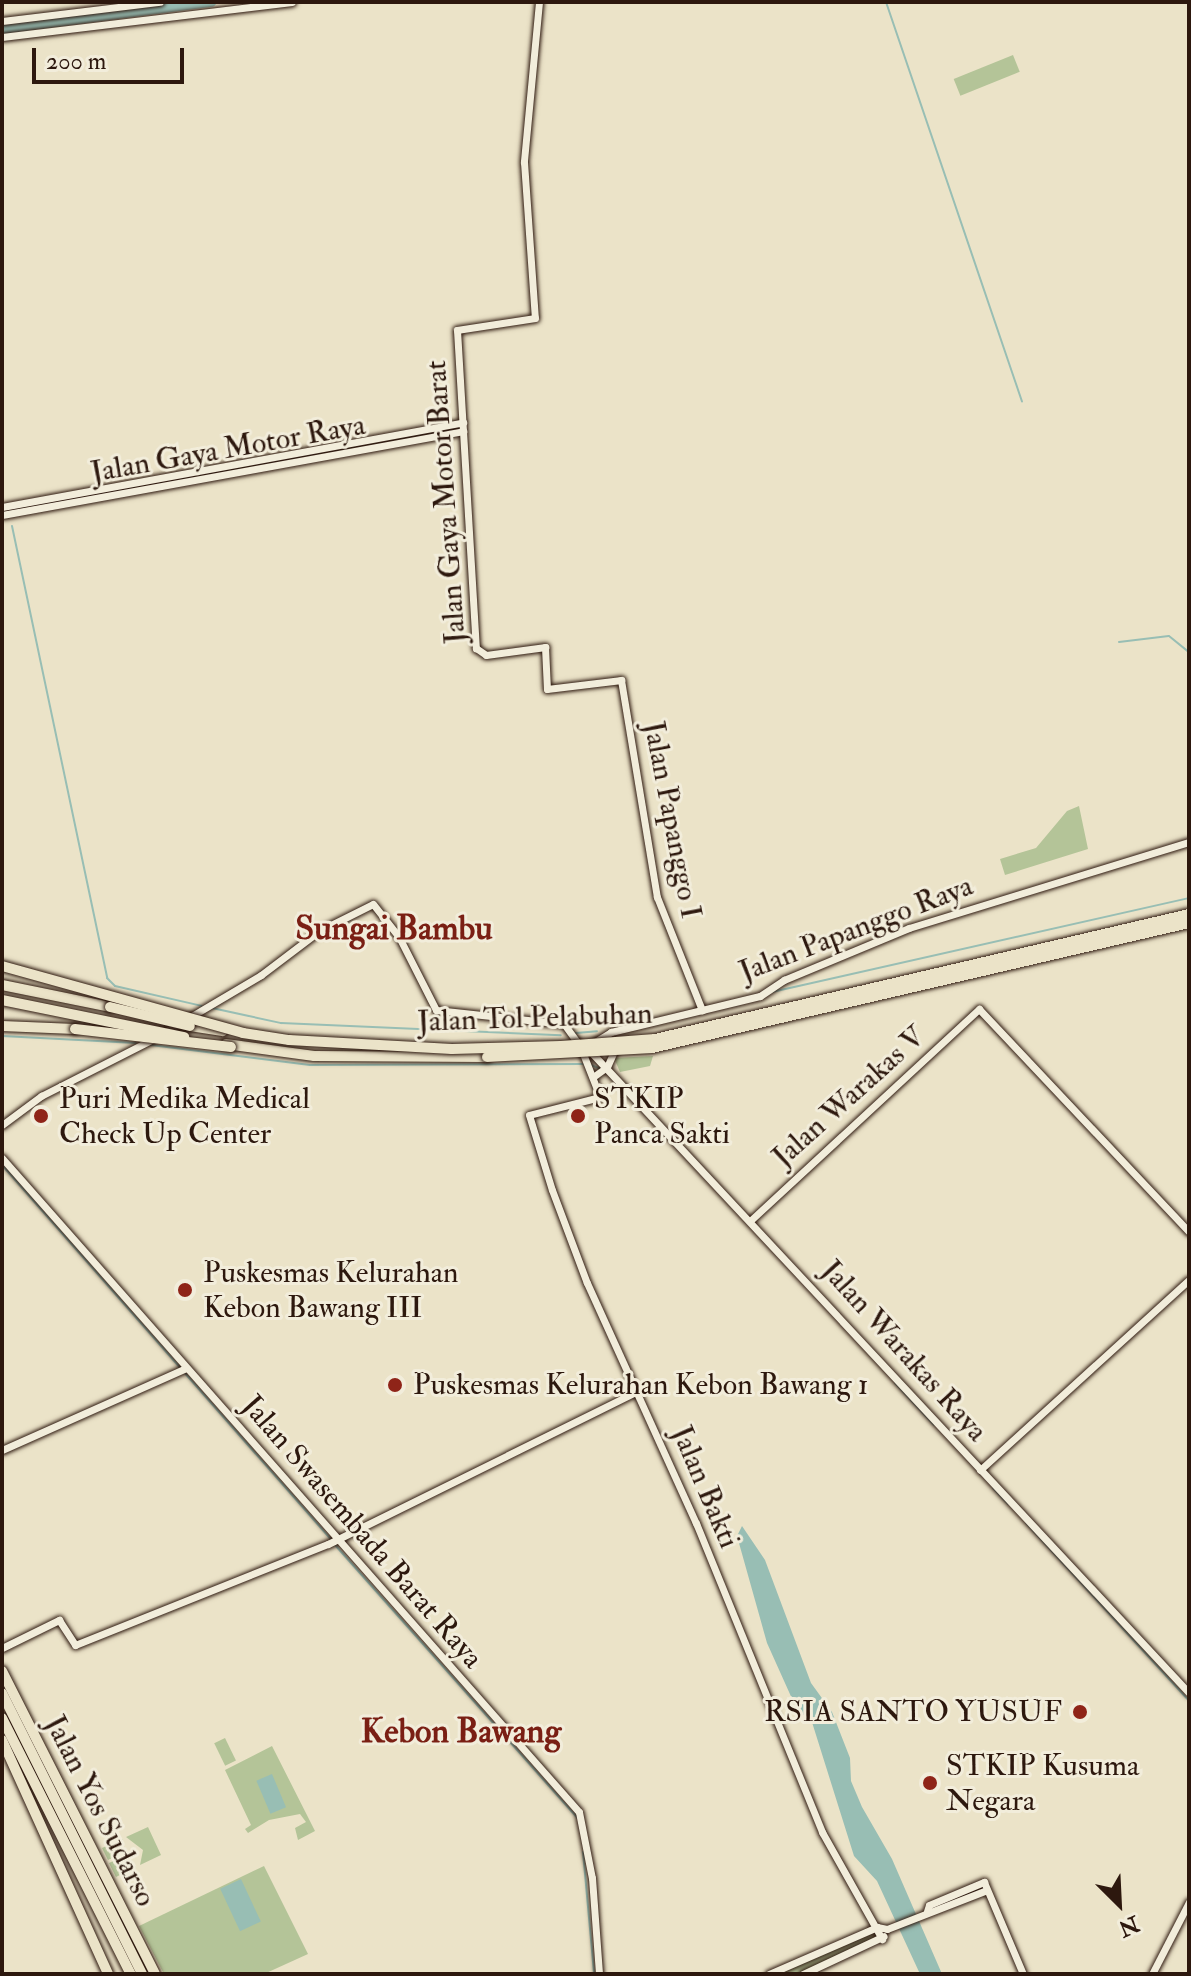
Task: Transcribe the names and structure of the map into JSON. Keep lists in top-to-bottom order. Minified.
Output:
{"streets":{"highway":["Jalan Tol Pelabuhan","Jalan Yos Sudarso"],"street":["Jalan Gaya Motor Raya","Jalan Gaya Motor Barat","Jalan Papanggo I","Jalan Papanggo Raya","Jalan Warakas V","Jalan Warakas Raya","Jalan Bakti","Jalan Swasembada Barat Raya"]},"crossings":[["Jalan Gaya Motor Raya","Jalan Gaya Motor Barat"],["Jalan Gaya Motor Barat","Jalan Papanggo I"],["Jalan Papanggo I","Jalan Papanggo Raya"],["Jalan Papanggo Raya","Jalan Warakas Raya"],["Jalan Warakas V","Jalan Warakas Raya"],["Jalan Warakas Raya","Jalan Bakti"]],"districts":["Sungai Bambu","Kebon Bawang"],"places":["Puri Medika Medical Check Up Center","STKIP Panca Sakti","Puskesmas Kelurahan Kebon Bawang III","Puskesmas Kelurahan Kebon Bawang 1","RSIA SANTO YUSUF","STKIP Kusuma Negara"],"scale_bar":"200 m","north":"bottom right"}
